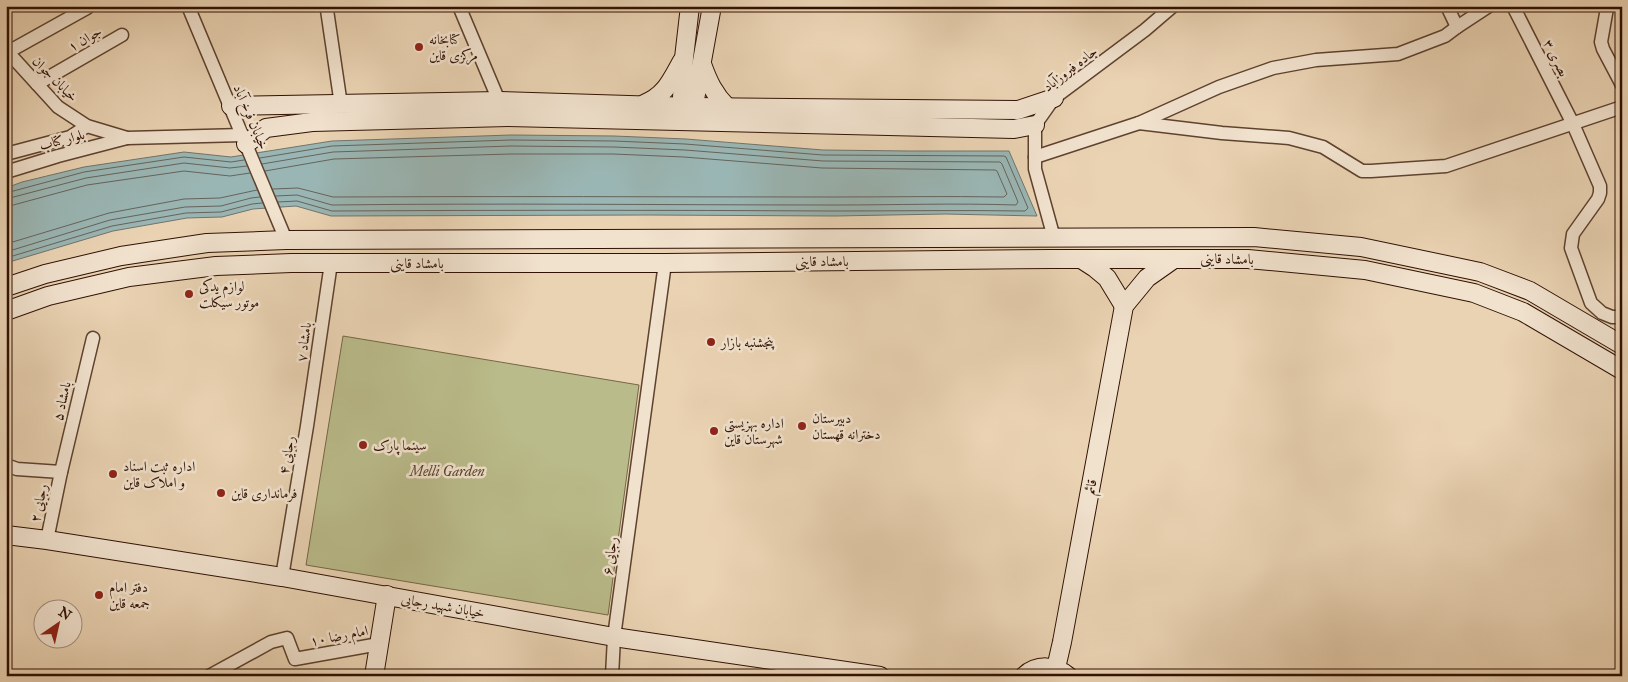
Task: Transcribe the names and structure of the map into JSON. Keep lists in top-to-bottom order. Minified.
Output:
{"streets":{"street":["جوان ۱","بصری ۳","جاده فیروزآباد","خیابان جوان","خیابان فرخ آباد","بلوار کتاب","بامشاد قاینی","بامشاد ۷","بامشاد ۵","رجایی ۴","قائم","رجایی ۲","رجایی ۶","خیابان شهید رجایی","امام رضا ۱۰"]},"crossings":[["جوان ۱","خیابان جوان"],["خیابان جوان","بلوار کتاب"],["خیابان فرخ آباد","بامشاد قاینی"],["بامشاد قاینی","بامشاد ۷"],["بامشاد قاینی","قائم"],["بامشاد قاینی","رجایی ۶"],["بامشاد ۷","رجایی ۴"],["بامشاد ۵","رجایی ۲"],["رجایی ۴","خیابان شهید رجایی"],["رجایی ۲","خیابان شهید رجایی"],["رجایی ۶","خیابان شهید رجایی"]],"parks":["Melli Garden"],"places":["کتابخانه مرکزی قاین","لوازم یدکی موتور سیکلت","پنجشنبه بازار","دبیرستان دخترانه قهستان","اداره بهزیستی شهرستان قاین","سینما پارک","اداره ثبت اسناد و املاک قاین","فرمانداری قاین","دفتر امام جمعه قاین"],"north":"top right"}
